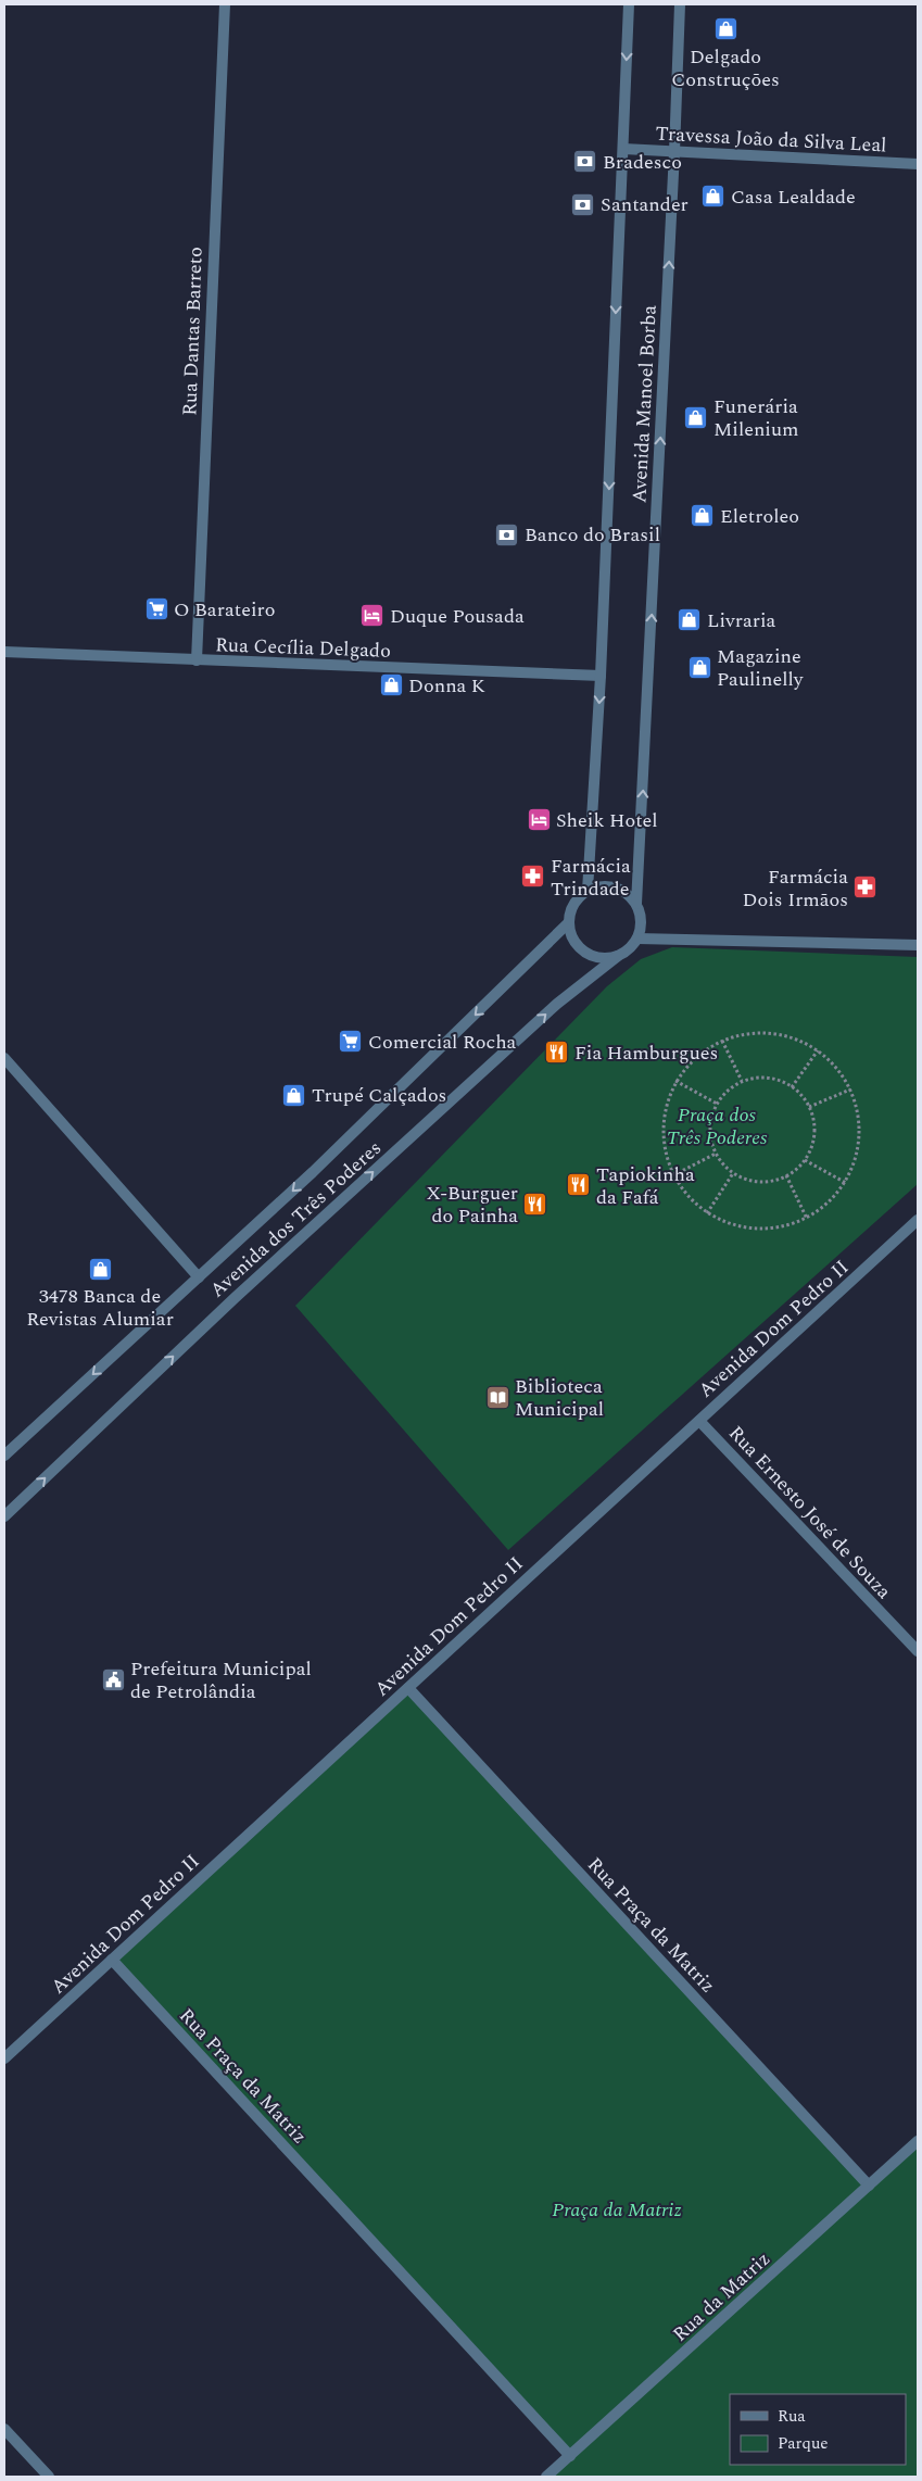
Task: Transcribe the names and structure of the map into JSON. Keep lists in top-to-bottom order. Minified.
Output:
{"streets":{"street":["Travessa João da Silva Leal","Rua Dantas Barreto","Avenida Manoel Borba","Rua Cecília Delgado","Avenida dos Três Poderes","Avenida Dom Pedro II","Rua Ernesto José de Souza","Rua Praça da Matriz","Rua da Matriz"]},"crossings":[["Travessa João da Silva Leal","Avenida Manoel Borba"],["Rua Dantas Barreto","Rua Cecília Delgado"],["Avenida Manoel Borba","Rua Cecília Delgado"],["Avenida Manoel Borba","Avenida dos Três Poderes"],["Avenida Dom Pedro II","Rua Ernesto José de Souza"],["Avenida Dom Pedro II","Rua Praça da Matriz"],["Rua Praça da Matriz","Rua da Matriz"]],"parks":["Praça dos Três Poderes","Praça da Matriz"],"places":{"shop":["Delgado Construções","Casa Lealdade","Funerária Milenium","Eletroleo","Livraria","Magazine Paulinelly","Donna K","Trupé Calçados","3478 Banca de Revistas Alumiar"],"bank":["Bradesco","Santander","Banco do Brasil"],"supermarket":["O Barateiro","Comercial Rocha"],"hotel":["Duque Pousada","Sheik Hotel"],"pharmacy":["Farmácia Trindade","Farmácia Dois Irmãos"],"restaurant":["Fia Hamburgues","Tapiokinha da Fafá","X-Burguer do Painha"],"library":["Biblioteca Municipal"],"public building":["Prefeitura Municipal de Petrolândia"]},"legend":["Rua","Parque"]}
